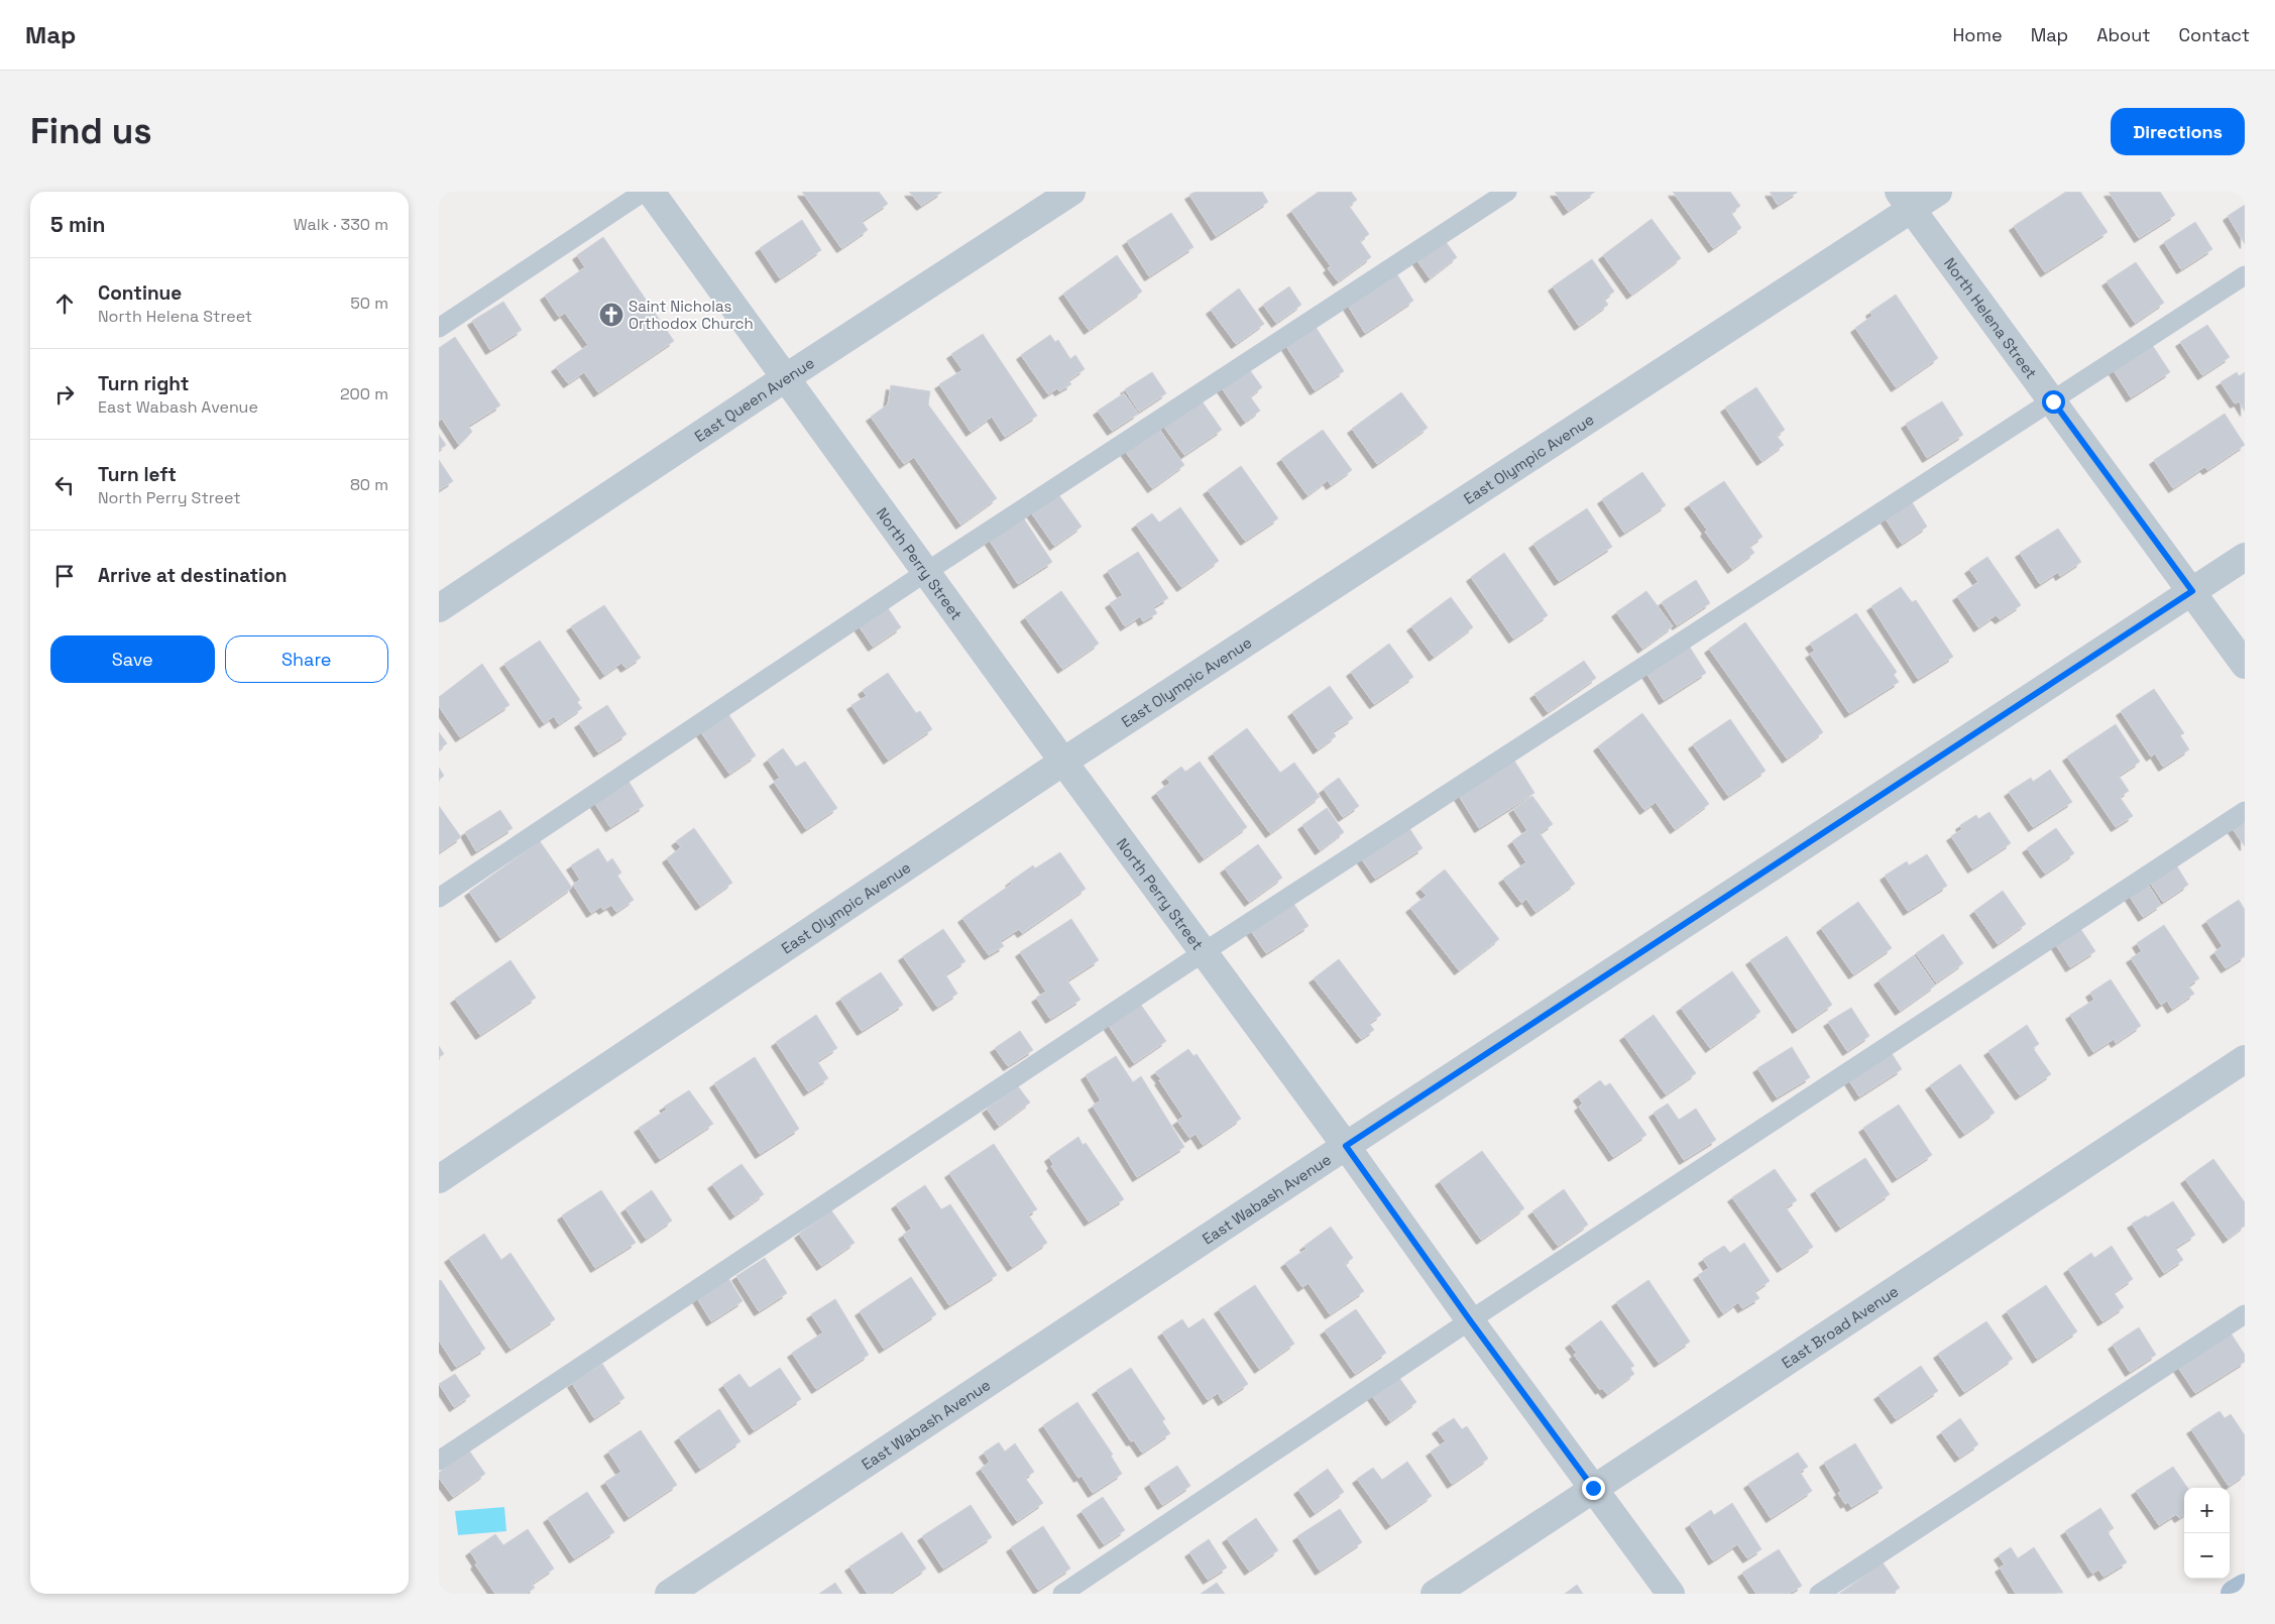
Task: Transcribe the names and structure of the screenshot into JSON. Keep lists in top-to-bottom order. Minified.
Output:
{"streets":{"street":["North Helena Street","East Queen Avenue","East Olympic Avenue","North Perry Street","East Wabash Avenue","East Broad Avenue"]},"crossings":[["North Helena Street","East Olympic Avenue"],["North Helena Street","East Wabash Avenue"],["East Queen Avenue","North Perry Street"],["East Olympic Avenue","North Perry Street"],["North Perry Street","East Wabash Avenue"],["North Perry Street","East Broad Avenue"]],"places":{"church":["Saint Nicholas Orthodox Church"]},"page":{"header":"Map","nav":["Home","Map","About","Contact"],"buttons":["Directions",["Save","Share"]],"title":"Find us","heading":["5 min","Walk · 330 m"],"list":[["Continue","North Helena Street","50 m"],["Turn right","East Wabash Avenue","200 m"],["Turn left","North Perry Street","80 m"],"Arrive at destination"],"map_buttons":["+","−"]}}
